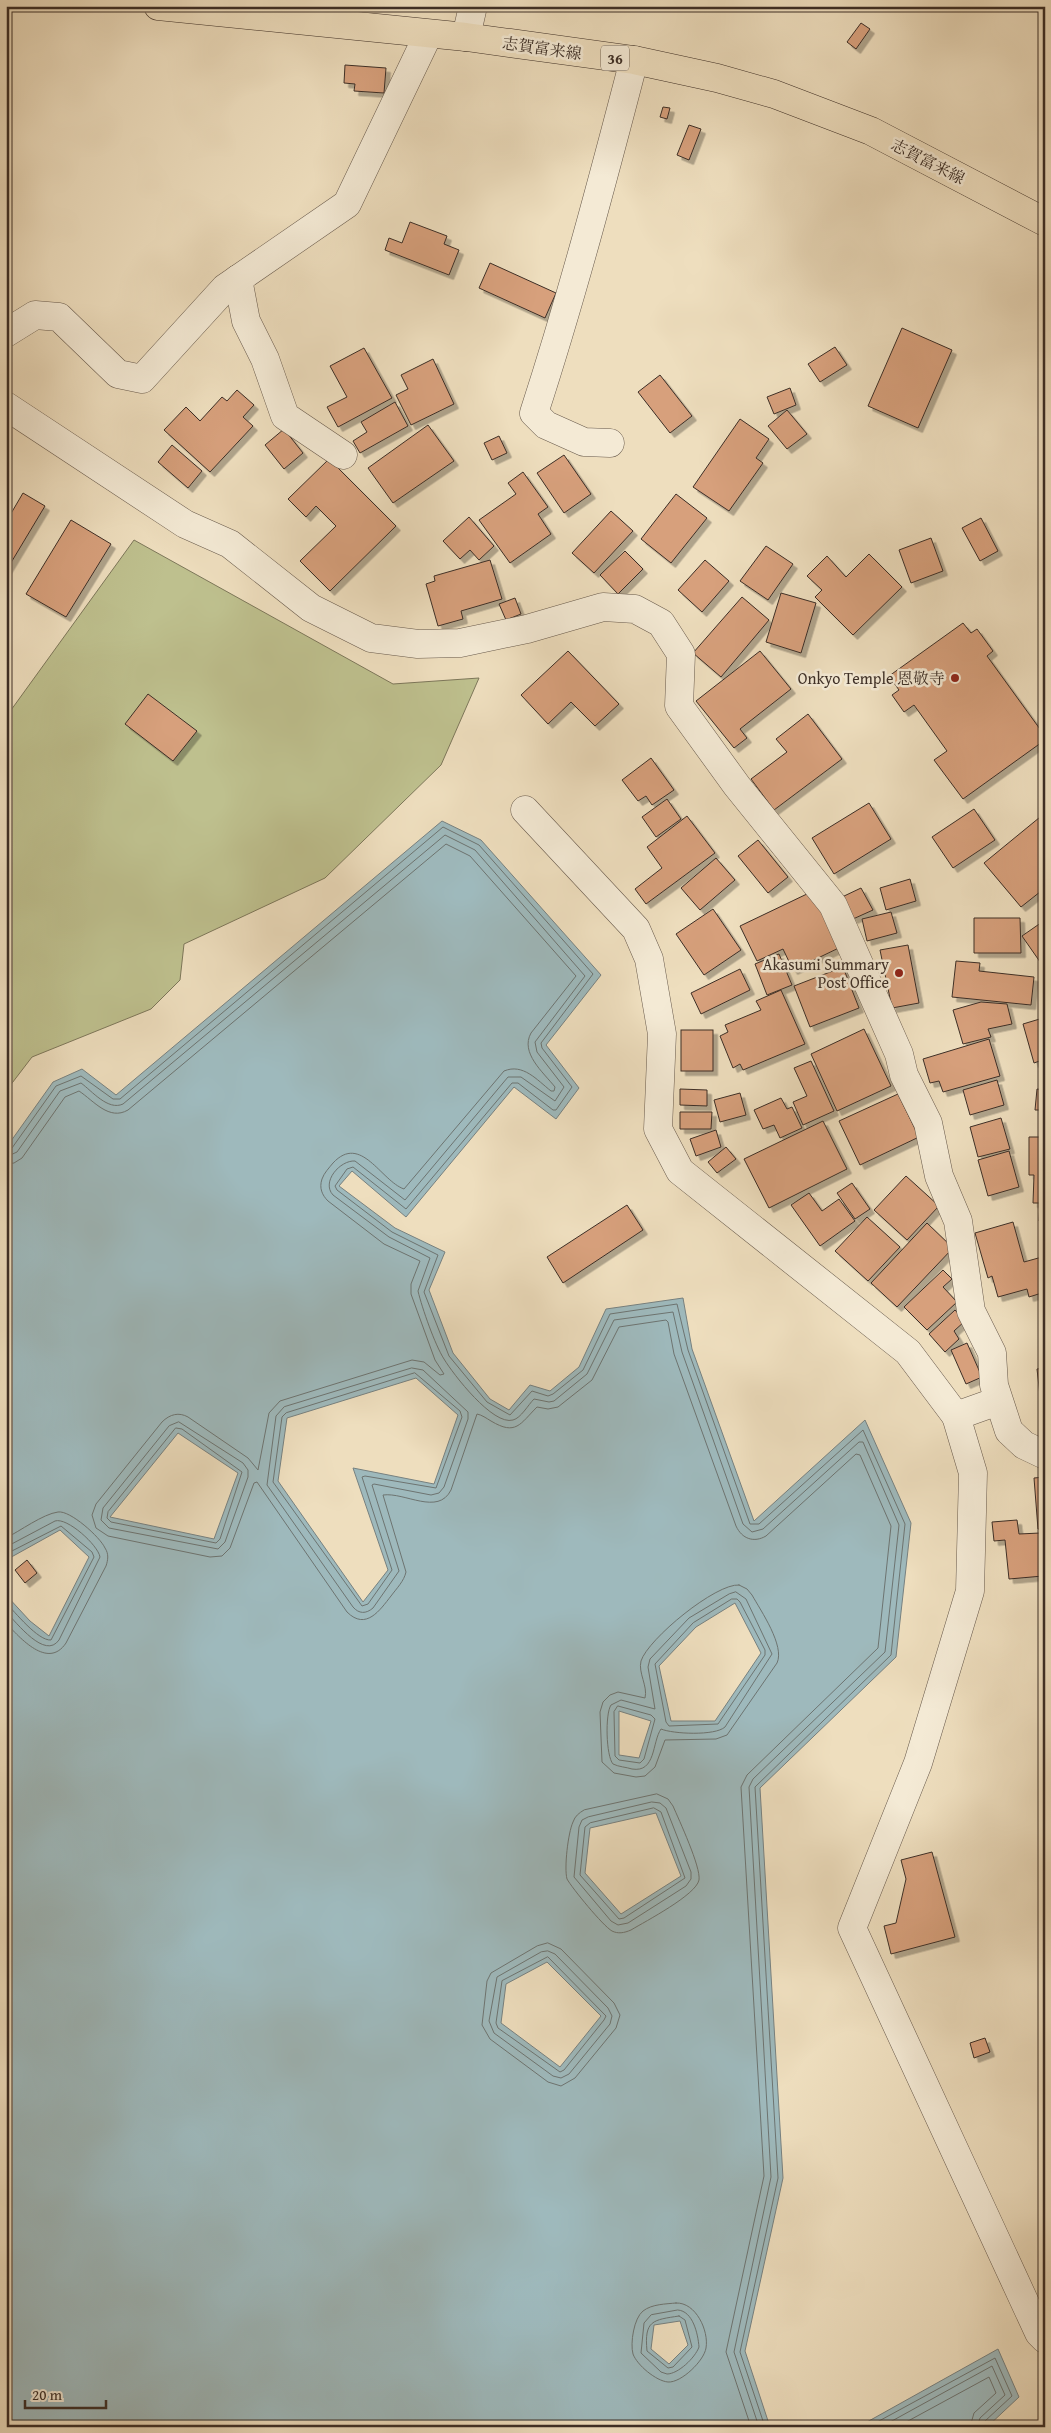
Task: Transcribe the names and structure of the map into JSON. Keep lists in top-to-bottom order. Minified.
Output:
{"streets":{"main road":["志賀富来線","36"]},"places":["Onkyo Temple 恩敬寺","Akasumi Summary Post Office"],"scale_bar":"20 m"}
